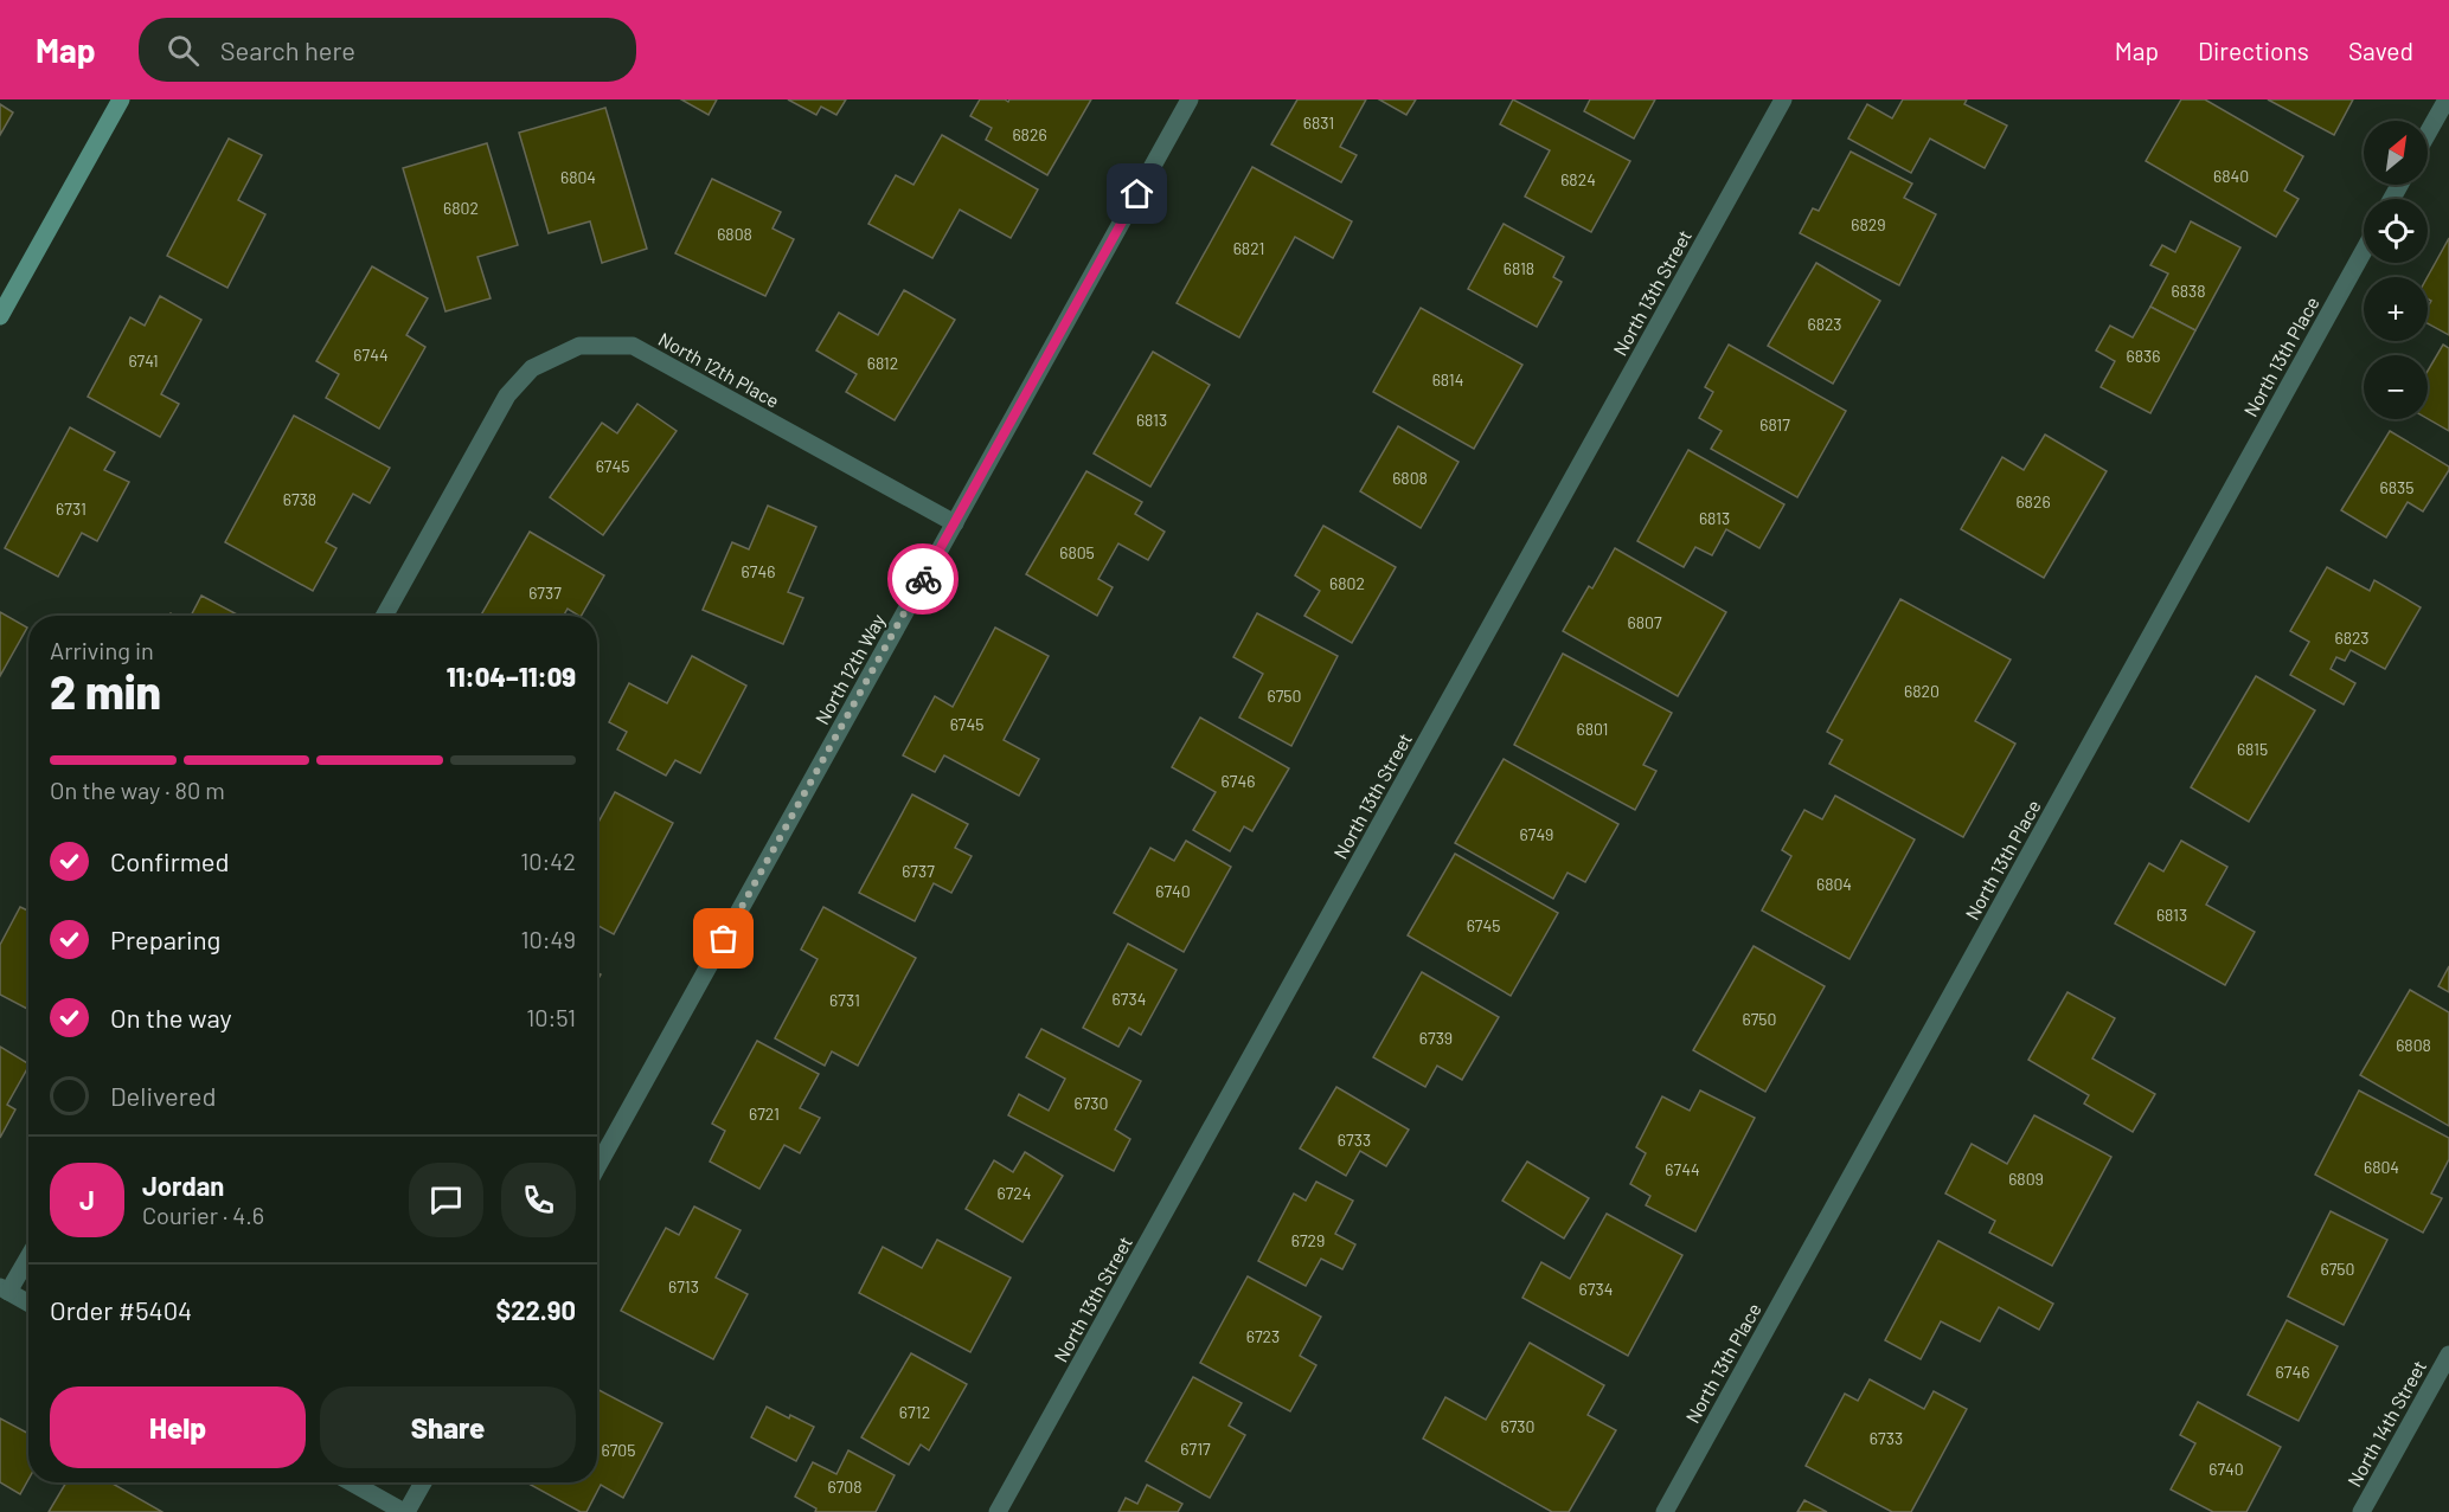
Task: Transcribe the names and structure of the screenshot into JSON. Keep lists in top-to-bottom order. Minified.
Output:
{"streets":{"street":["North 13th Street","North 13th Place","North 12th Place","North 12th Way","North 14th Street"]},"crossings":[["North 12th Place","North 12th Way"]],"house_numbers":["6831","6826","6840","6804","6824","6802","6829","6808","6821","6818","6838","6823","6744","6836","6741","6812","6814","6813","6817","6745","6808","6835","6738","6826","6731","6813","6805","6746","6802","6737","6807","6823","6820","6750","6745","6801","6815","6746","6749","6737","6804","6740","6813","6745","6734","6731","6750","6739","6808","6730","6721","6733","6804","6744","6809","6724","6729","6750","6713","6734","6723","6746","6712","6730","6733","6717","6705","6740","6708"],"north":"top right","page":{"header":"Map","search":"Search here","nav":["Map","Directions","Saved"],"map_buttons":["+","−"],"heading":["2 min","Arriving in","11:04–11:09"],"panel":["Jordan","Courier · 4.6","Order #5404","$22.90"],"bar":"On the way · 80 m","list":[["Confirmed","10:42"],["Preparing","10:49"],["On the way","10:51"],"Delivered"],"round":"J","buttons":["Help","Share"]}}
